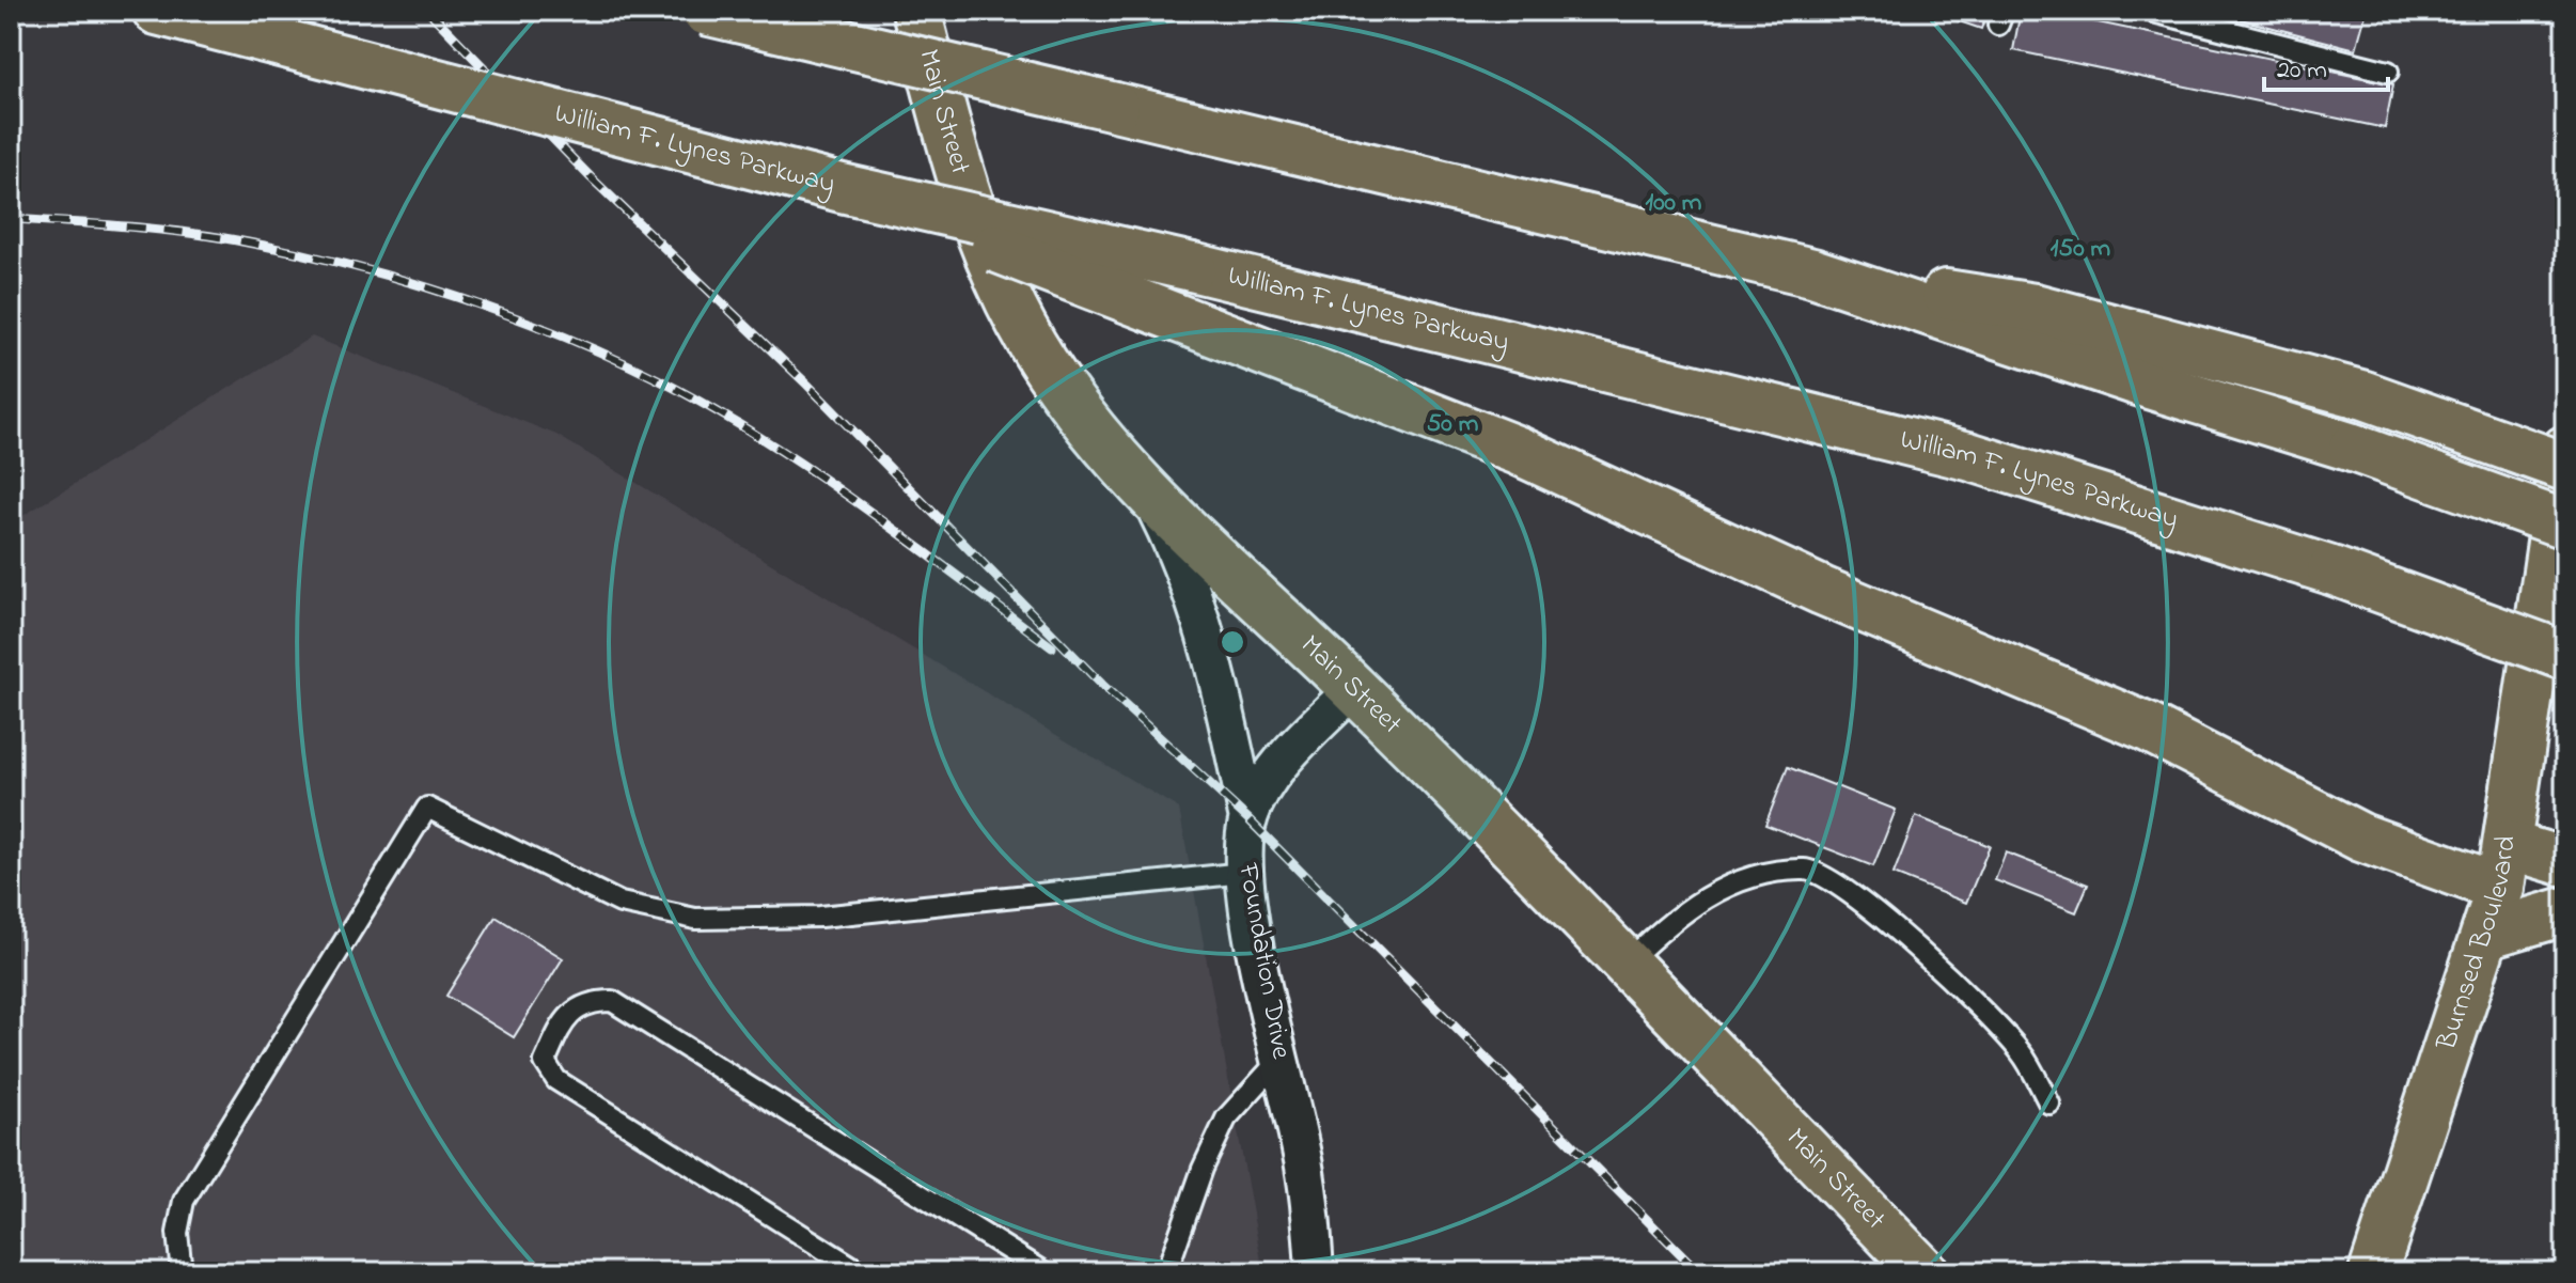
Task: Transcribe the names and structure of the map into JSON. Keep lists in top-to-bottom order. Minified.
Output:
{"streets":{"main road":["Main Street","William F. Lynes Parkway","Burnsed Boulevard"],"street":["Foundation Drive"]},"crossings":[["Main Street","Foundation Drive"]],"scale_bar":"20 m","rings":["100 m","150 m","50 m"]}
